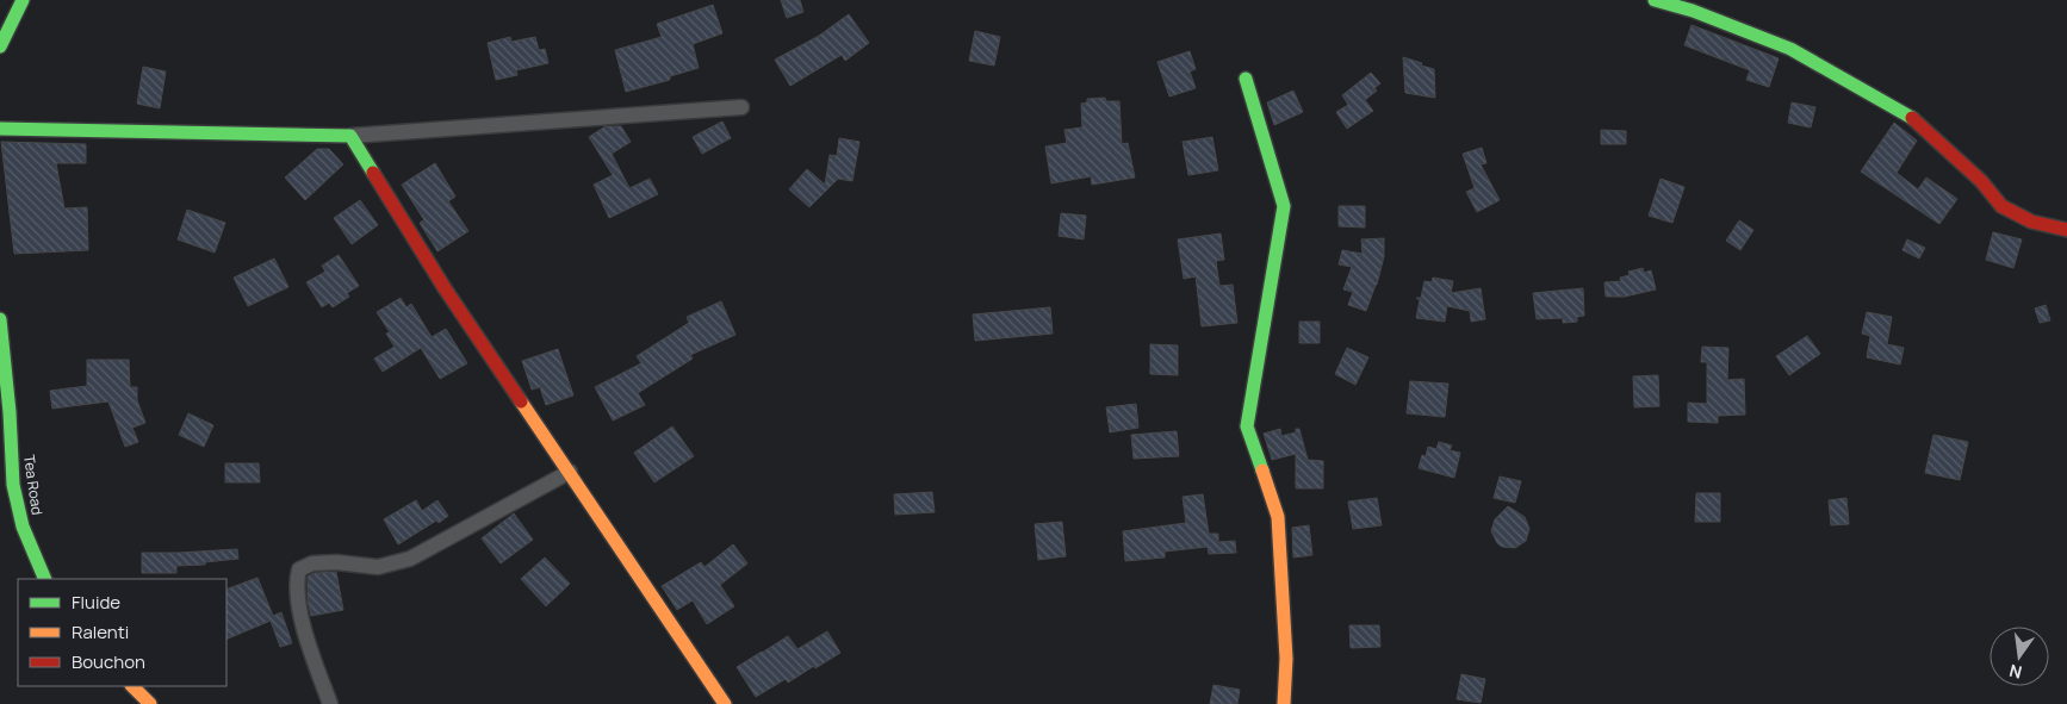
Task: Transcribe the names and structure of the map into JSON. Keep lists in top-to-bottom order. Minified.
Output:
{"streets":{"street":["Tea Road"]},"legend":["Fluide","Ralenti","Bouchon"],"north":"bottom"}
